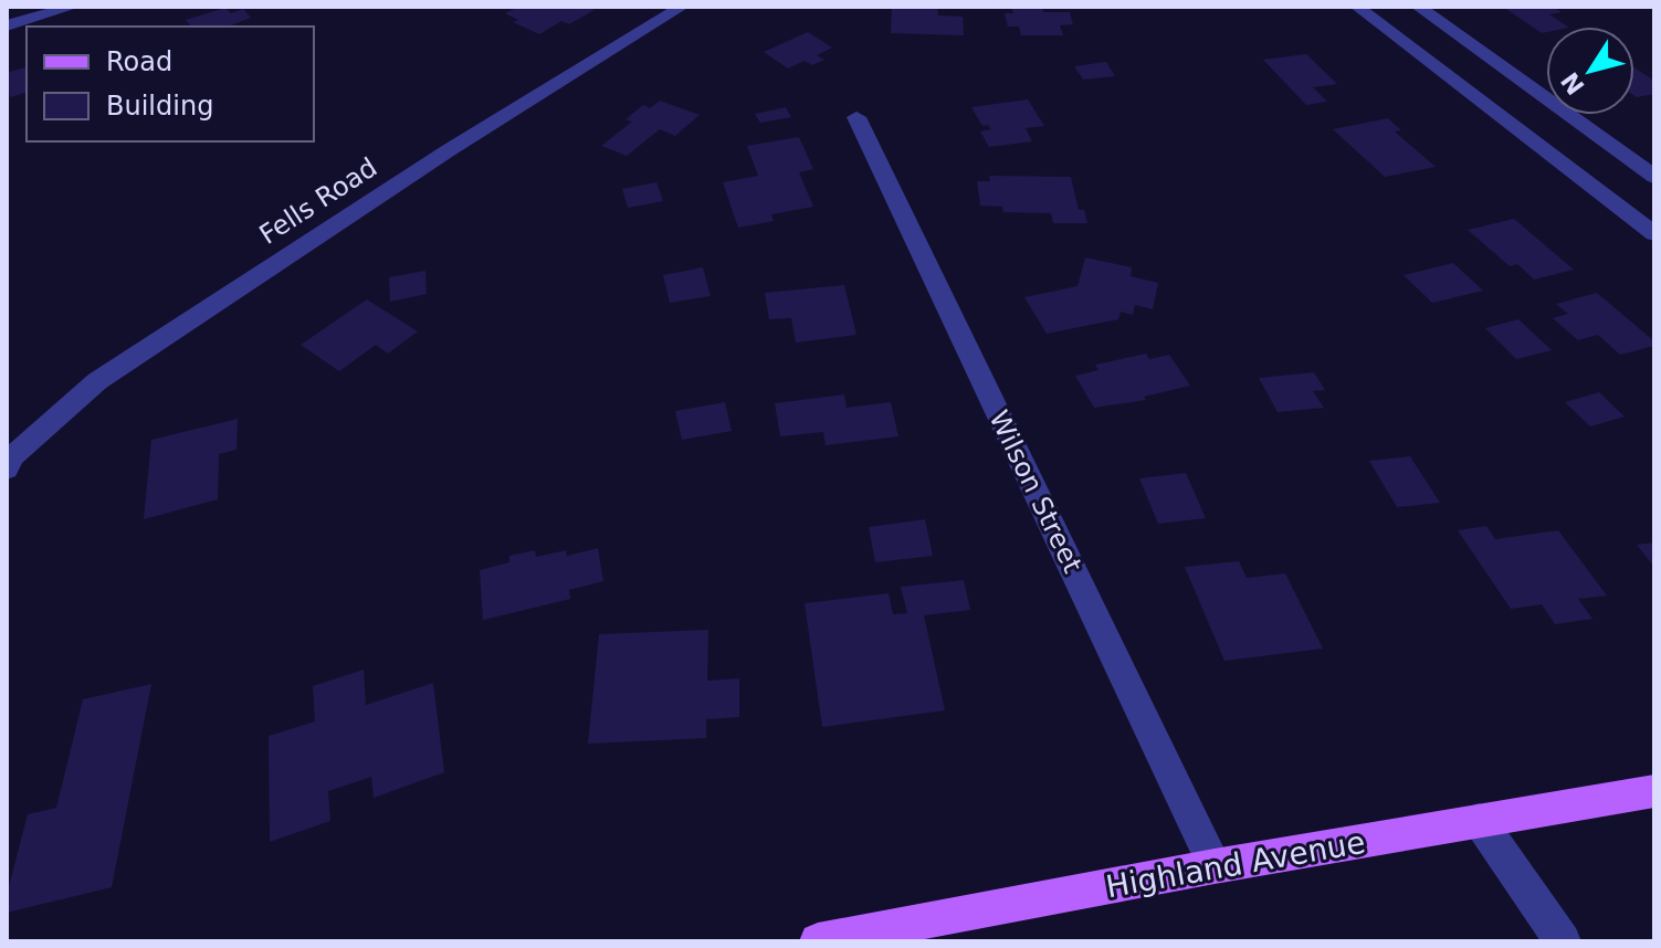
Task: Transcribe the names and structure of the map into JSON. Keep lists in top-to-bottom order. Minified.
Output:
{"streets":{"main road":["Highland Avenue"],"street":["Fells Road","Wilson Street"]},"crossings":[["Wilson Street","Highland Avenue"]],"legend":["Road","Building"],"north":"bottom left"}
